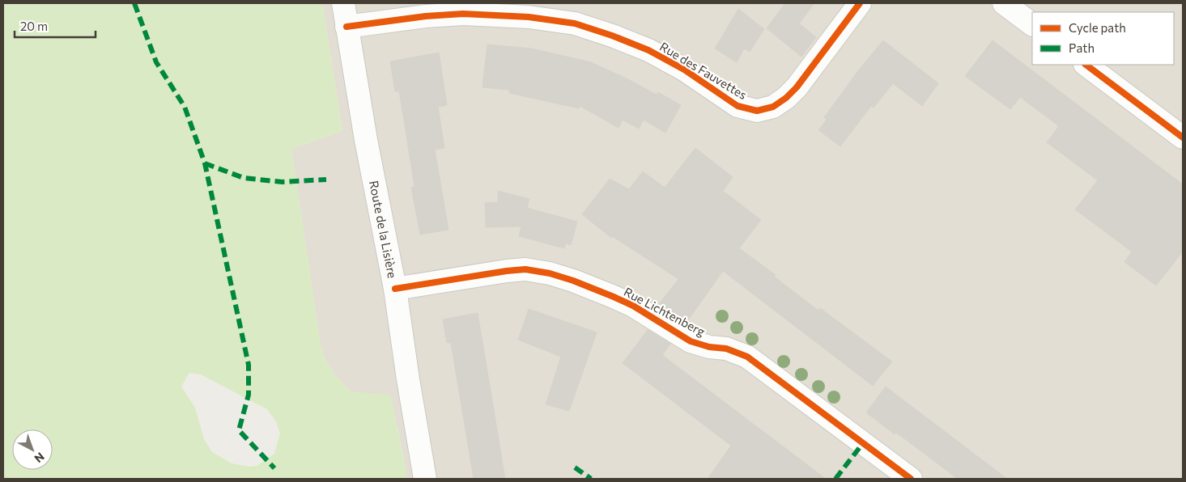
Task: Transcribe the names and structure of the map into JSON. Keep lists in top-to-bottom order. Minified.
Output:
{"streets":{"street":["Rue des Fauvettes","Route de la Lisière","Rue Lichtenberg"]},"crossings":[["Rue des Fauvettes","Route de la Lisière"],["Route de la Lisière","Rue Lichtenberg"]],"legend":["Cycle path","Path"],"scale_bar":"20 m","north":"bottom right"}
